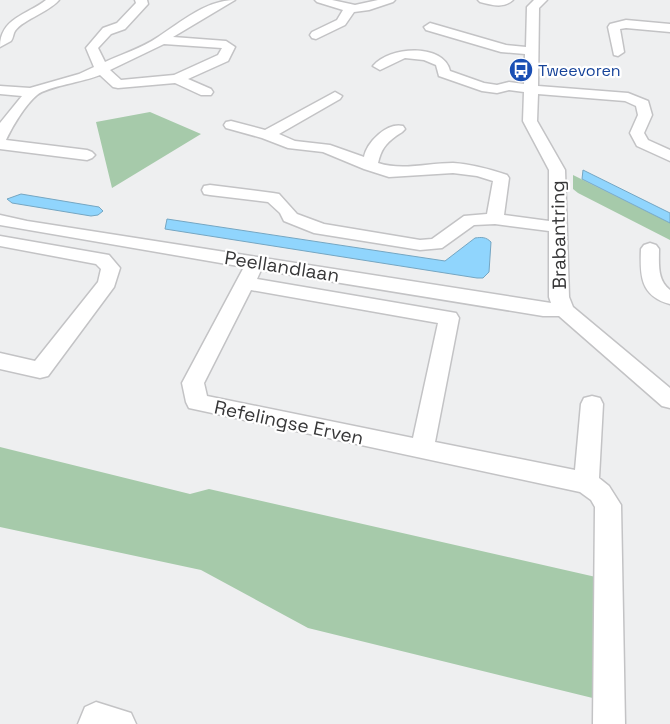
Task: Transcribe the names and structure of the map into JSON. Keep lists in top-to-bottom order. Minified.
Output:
{"streets":{"street":["Brabantring","Peellandlaan","Refelingse Erven"]},"crossings":[["Brabantring","Peellandlaan"],["Peellandlaan","Refelingse Erven"]],"places":{"bus stop":["Tweevoren"]}}
